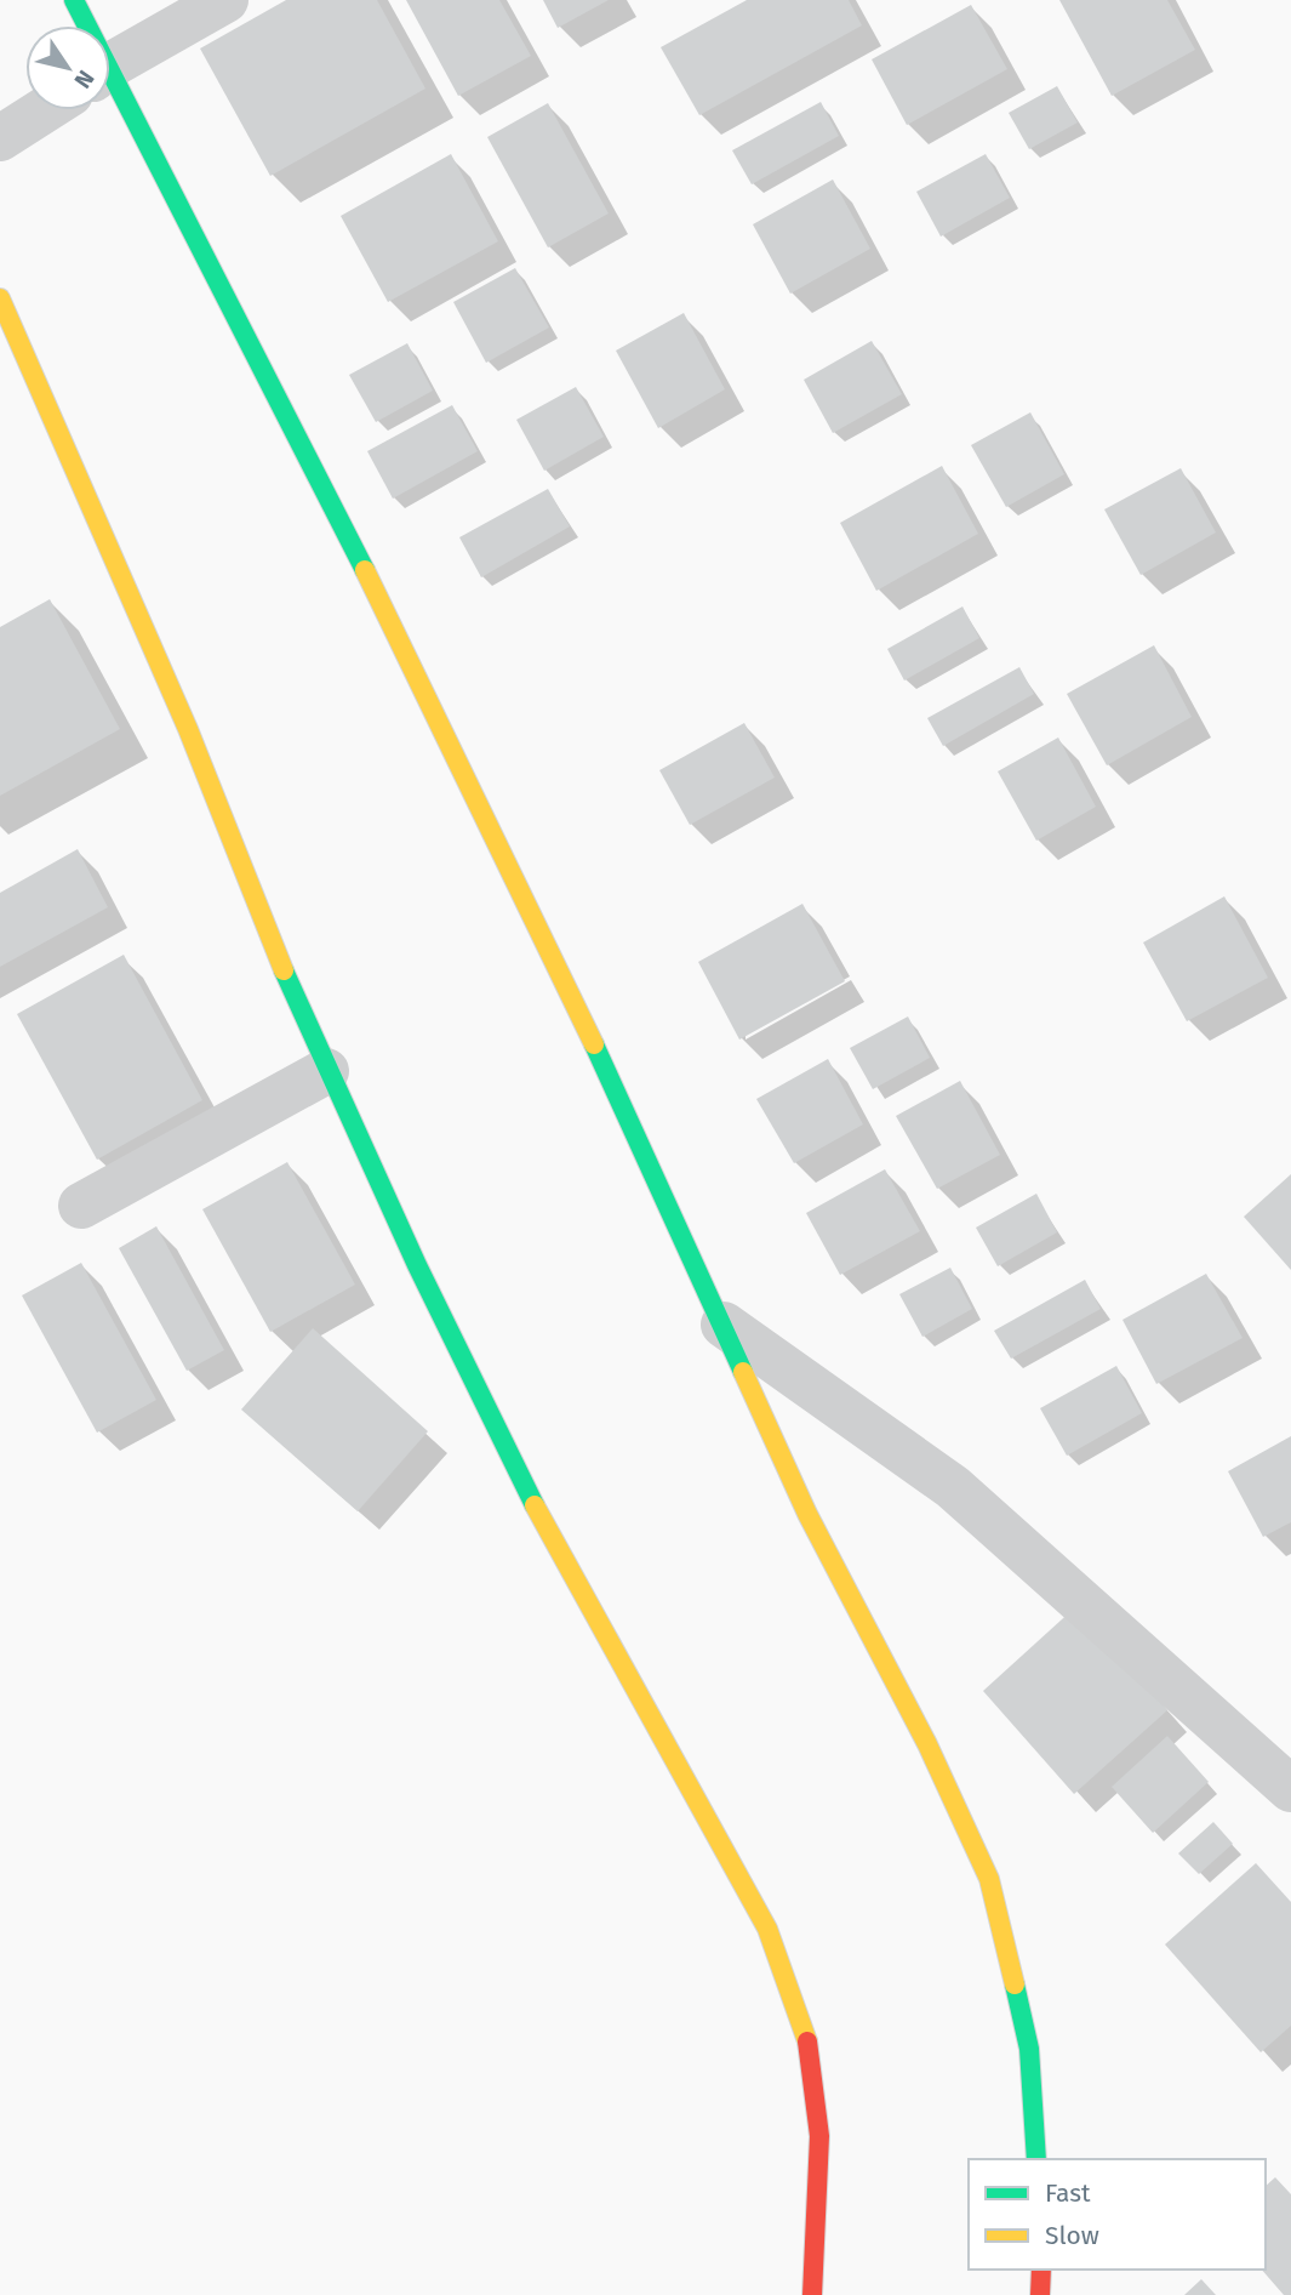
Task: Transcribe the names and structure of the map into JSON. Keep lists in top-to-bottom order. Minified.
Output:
{"legend":["Fast","Slow"],"north":"bottom right"}
